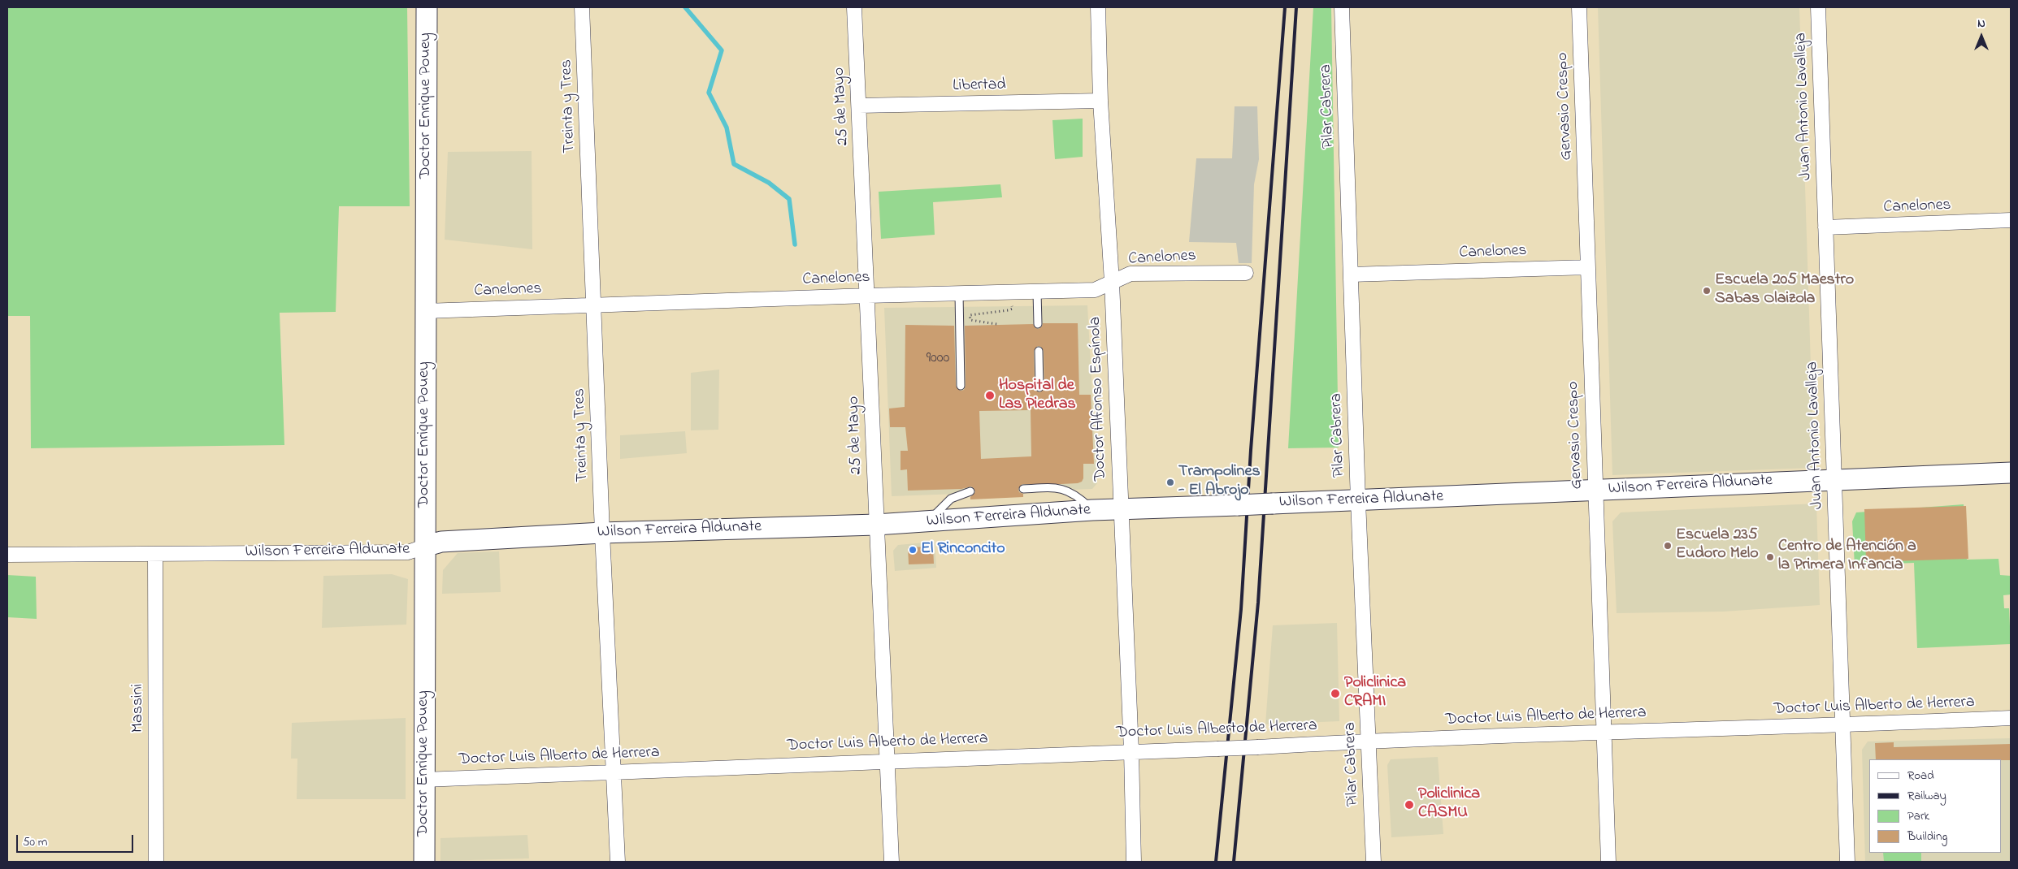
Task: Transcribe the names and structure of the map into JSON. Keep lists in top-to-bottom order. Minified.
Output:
{"streets":{"street":["Libertad","Doctor Enrique Pouey","Treinta y Tres","25 de Mayo","Pilar Cabrera","Gervasio Crespo","Juan Antonio Lavalleja","Canelones","Doctor Alfonso Espínola","Wilson Ferreira Aldunate","Doctor Luis Alberto de Herrera","Massini"]},"crossings":[["Libertad","25 de Mayo"],["Libertad","Doctor Alfonso Espínola"],["Doctor Enrique Pouey","Canelones"],["Doctor Enrique Pouey","Wilson Ferreira Aldunate"],["Doctor Enrique Pouey","Doctor Luis Alberto de Herrera"],["Treinta y Tres","Canelones"],["Treinta y Tres","Wilson Ferreira Aldunate"],["Treinta y Tres","Doctor Luis Alberto de Herrera"],["25 de Mayo","Canelones"],["25 de Mayo","Wilson Ferreira Aldunate"],["25 de Mayo","Doctor Luis Alberto de Herrera"],["Pilar Cabrera","Canelones"],["Pilar Cabrera","Wilson Ferreira Aldunate"],["Pilar Cabrera","Doctor Luis Alberto de Herrera"],["Gervasio Crespo","Canelones"],["Gervasio Crespo","Wilson Ferreira Aldunate"],["Gervasio Crespo","Doctor Luis Alberto de Herrera"],["Juan Antonio Lavalleja","Canelones"],["Juan Antonio Lavalleja","Wilson Ferreira Aldunate"],["Juan Antonio Lavalleja","Doctor Luis Alberto de Herrera"],["Canelones","Doctor Alfonso Espínola"],["Doctor Alfonso Espínola","Wilson Ferreira Aldunate"],["Doctor Alfonso Espínola","Doctor Luis Alberto de Herrera"],["Wilson Ferreira Aldunate","Massini"]],"places":["Escuela 205 Maestro Sabas Olaizola","Hospital de Las Piedras","Trampolines - El Abrojo","Escuela 235 Eudoro Melo","El Rinconcito","Centro de Atención a la Primera Infancia","Policlinica CRAMI","Policlinica CASMU"],"house_numbers":["9000"],"legend":["Road","Railway","Park","Building"],"scale_bar":"50 m","north":"top"}
